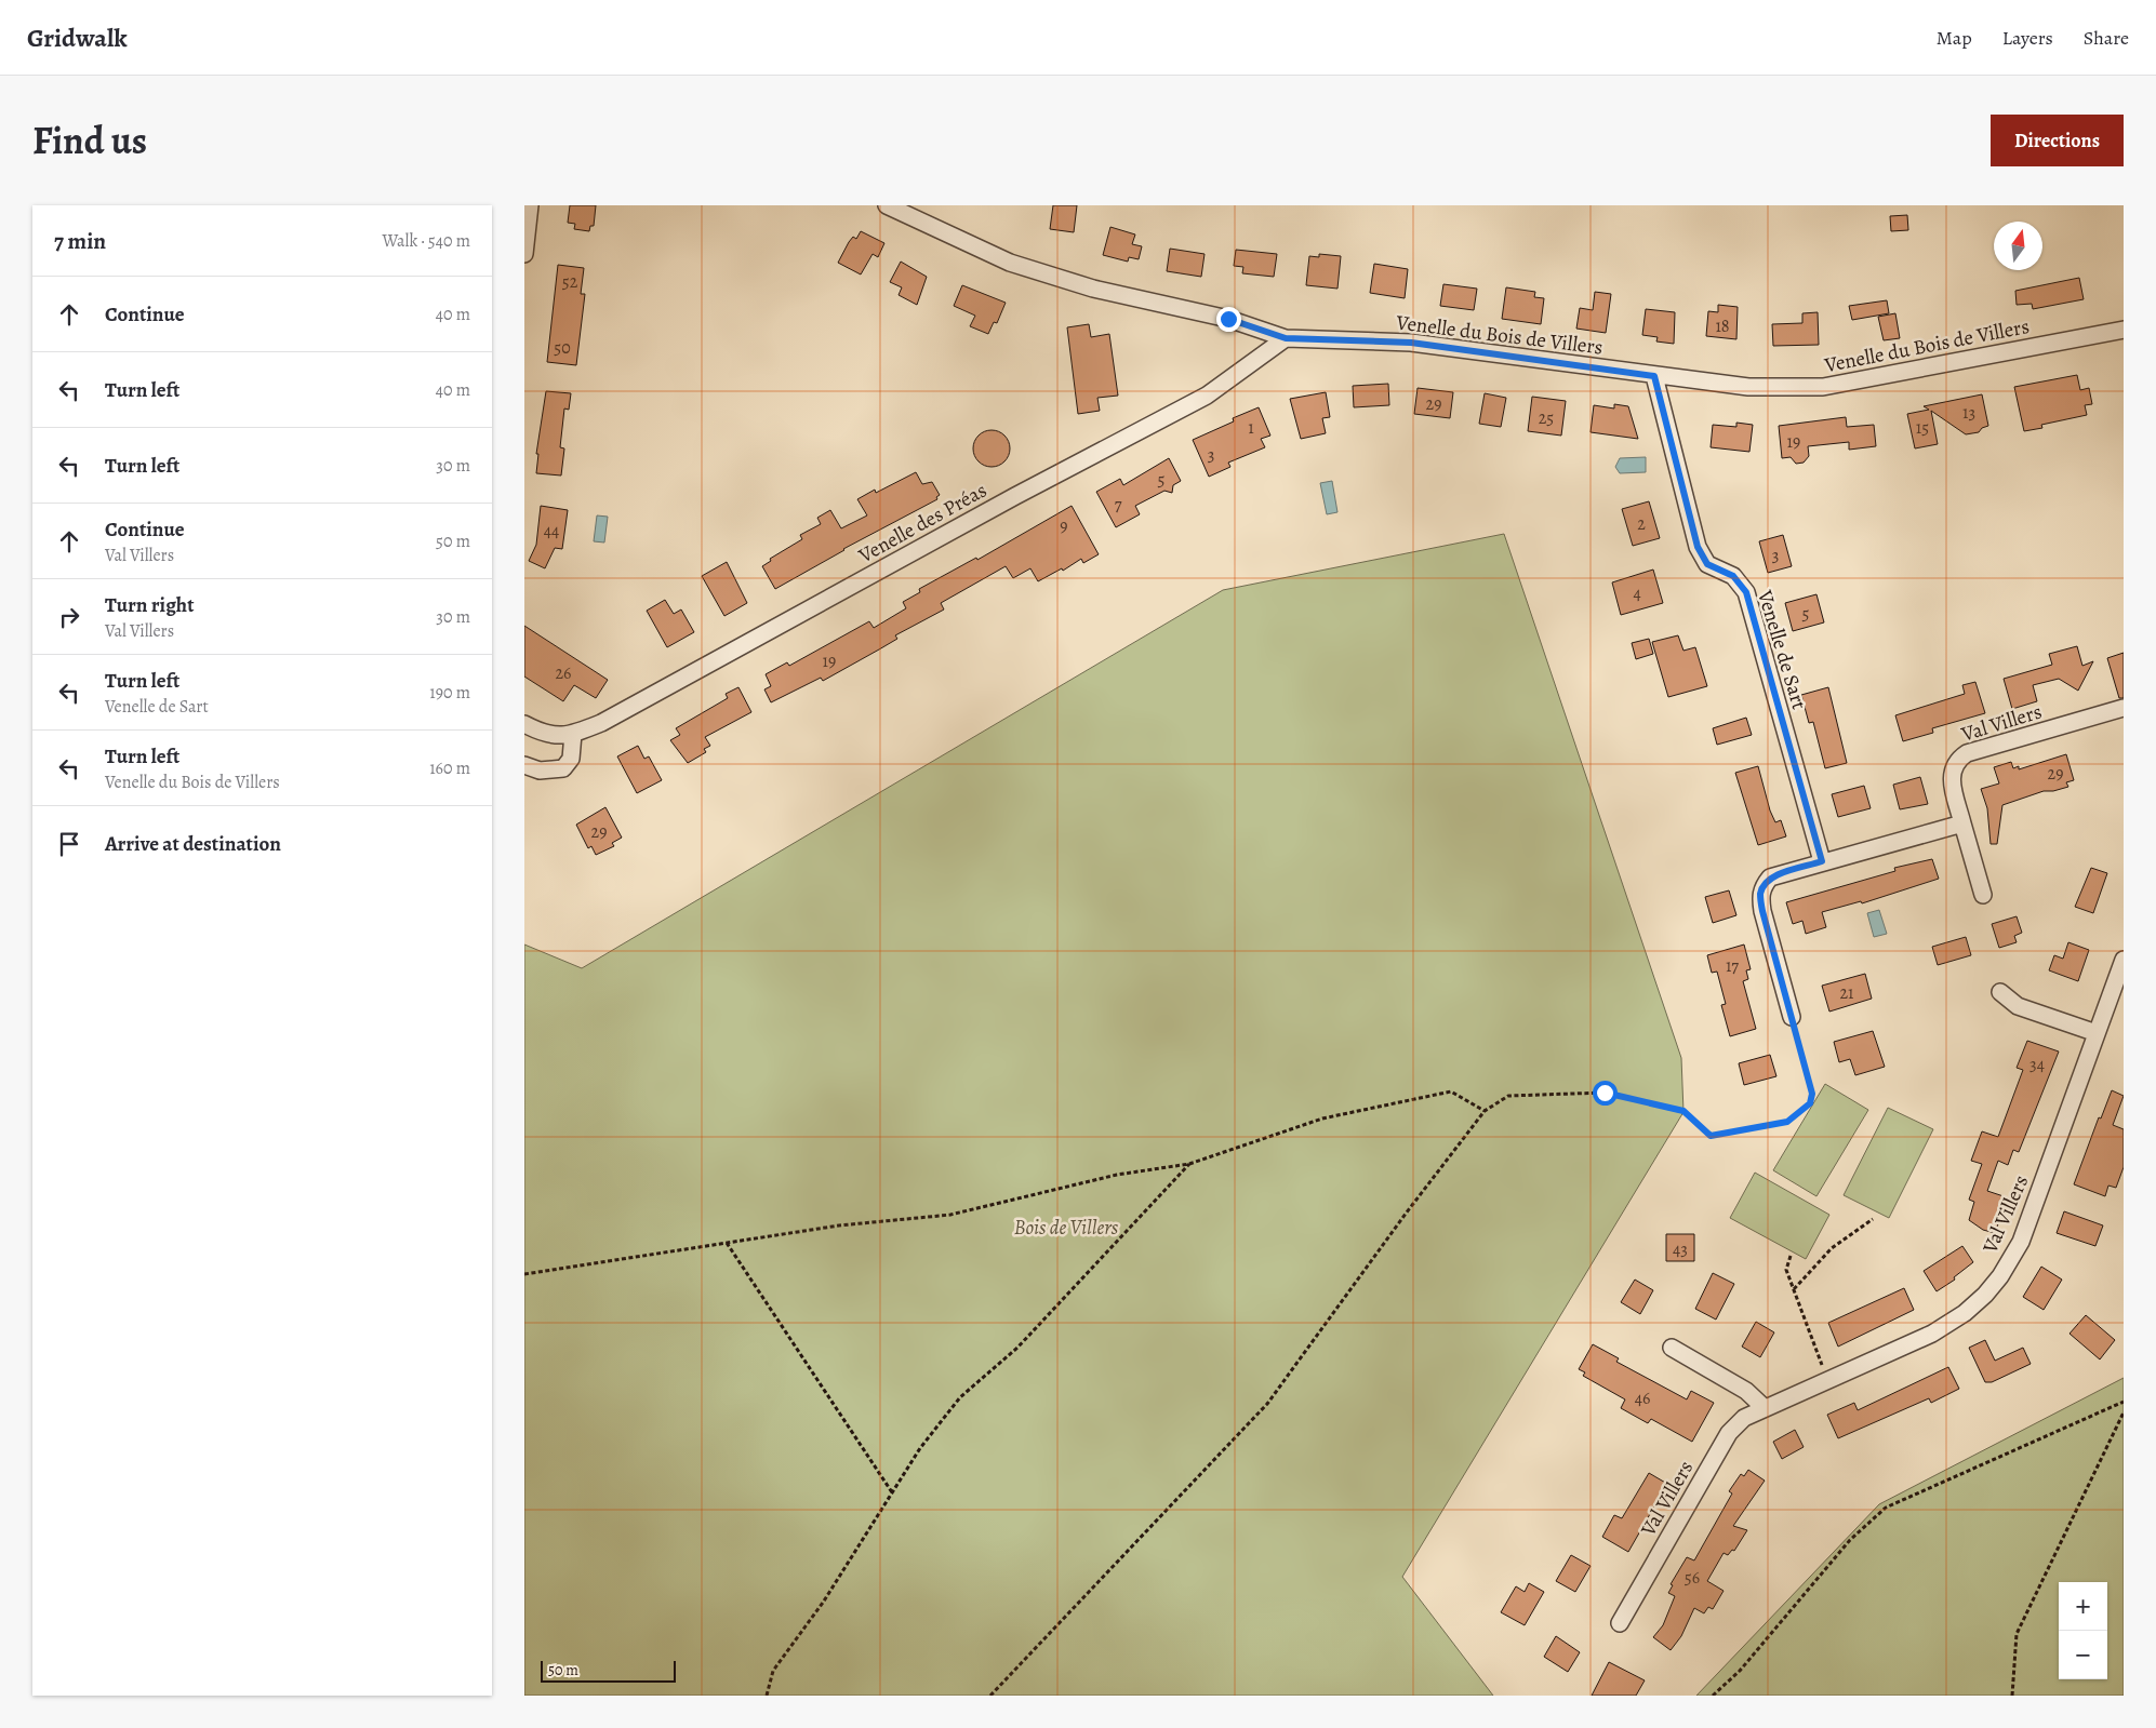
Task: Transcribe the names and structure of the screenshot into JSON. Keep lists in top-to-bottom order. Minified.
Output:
{"streets":{"street":["Venelle du Bois de Villers","Venelle des Préas","Venelle de Sart","Val Villers"]},"crossings":[["Venelle du Bois de Villers","Venelle des Préas"],["Venelle du Bois de Villers","Venelle de Sart"]],"parks":["Bois de Villers"],"house_numbers":["52","18","50","29","13","25","1","15","19","3","5","7","2","9","44","3","4","5","19","26","29","29","17","21","34","43","46","56"],"scale_bar":"50 m","north":"top","page":{"header":"Gridwalk","nav":["Map","Layers","Share"],"title":"Find us","buttons":"Directions","heading":["7 min","Walk · 540 m"],"list":[["Continue","40 m"],["Turn left","40 m"],["Turn left","30 m"],["Continue","Val Villers","50 m"],["Turn right","Val Villers","30 m"],["Turn left","Venelle de Sart","190 m"],["Turn left","Venelle du Bois de Villers","160 m"],"Arrive at destination"],"map_buttons":["+","−"],"scale":"50 m"}}
